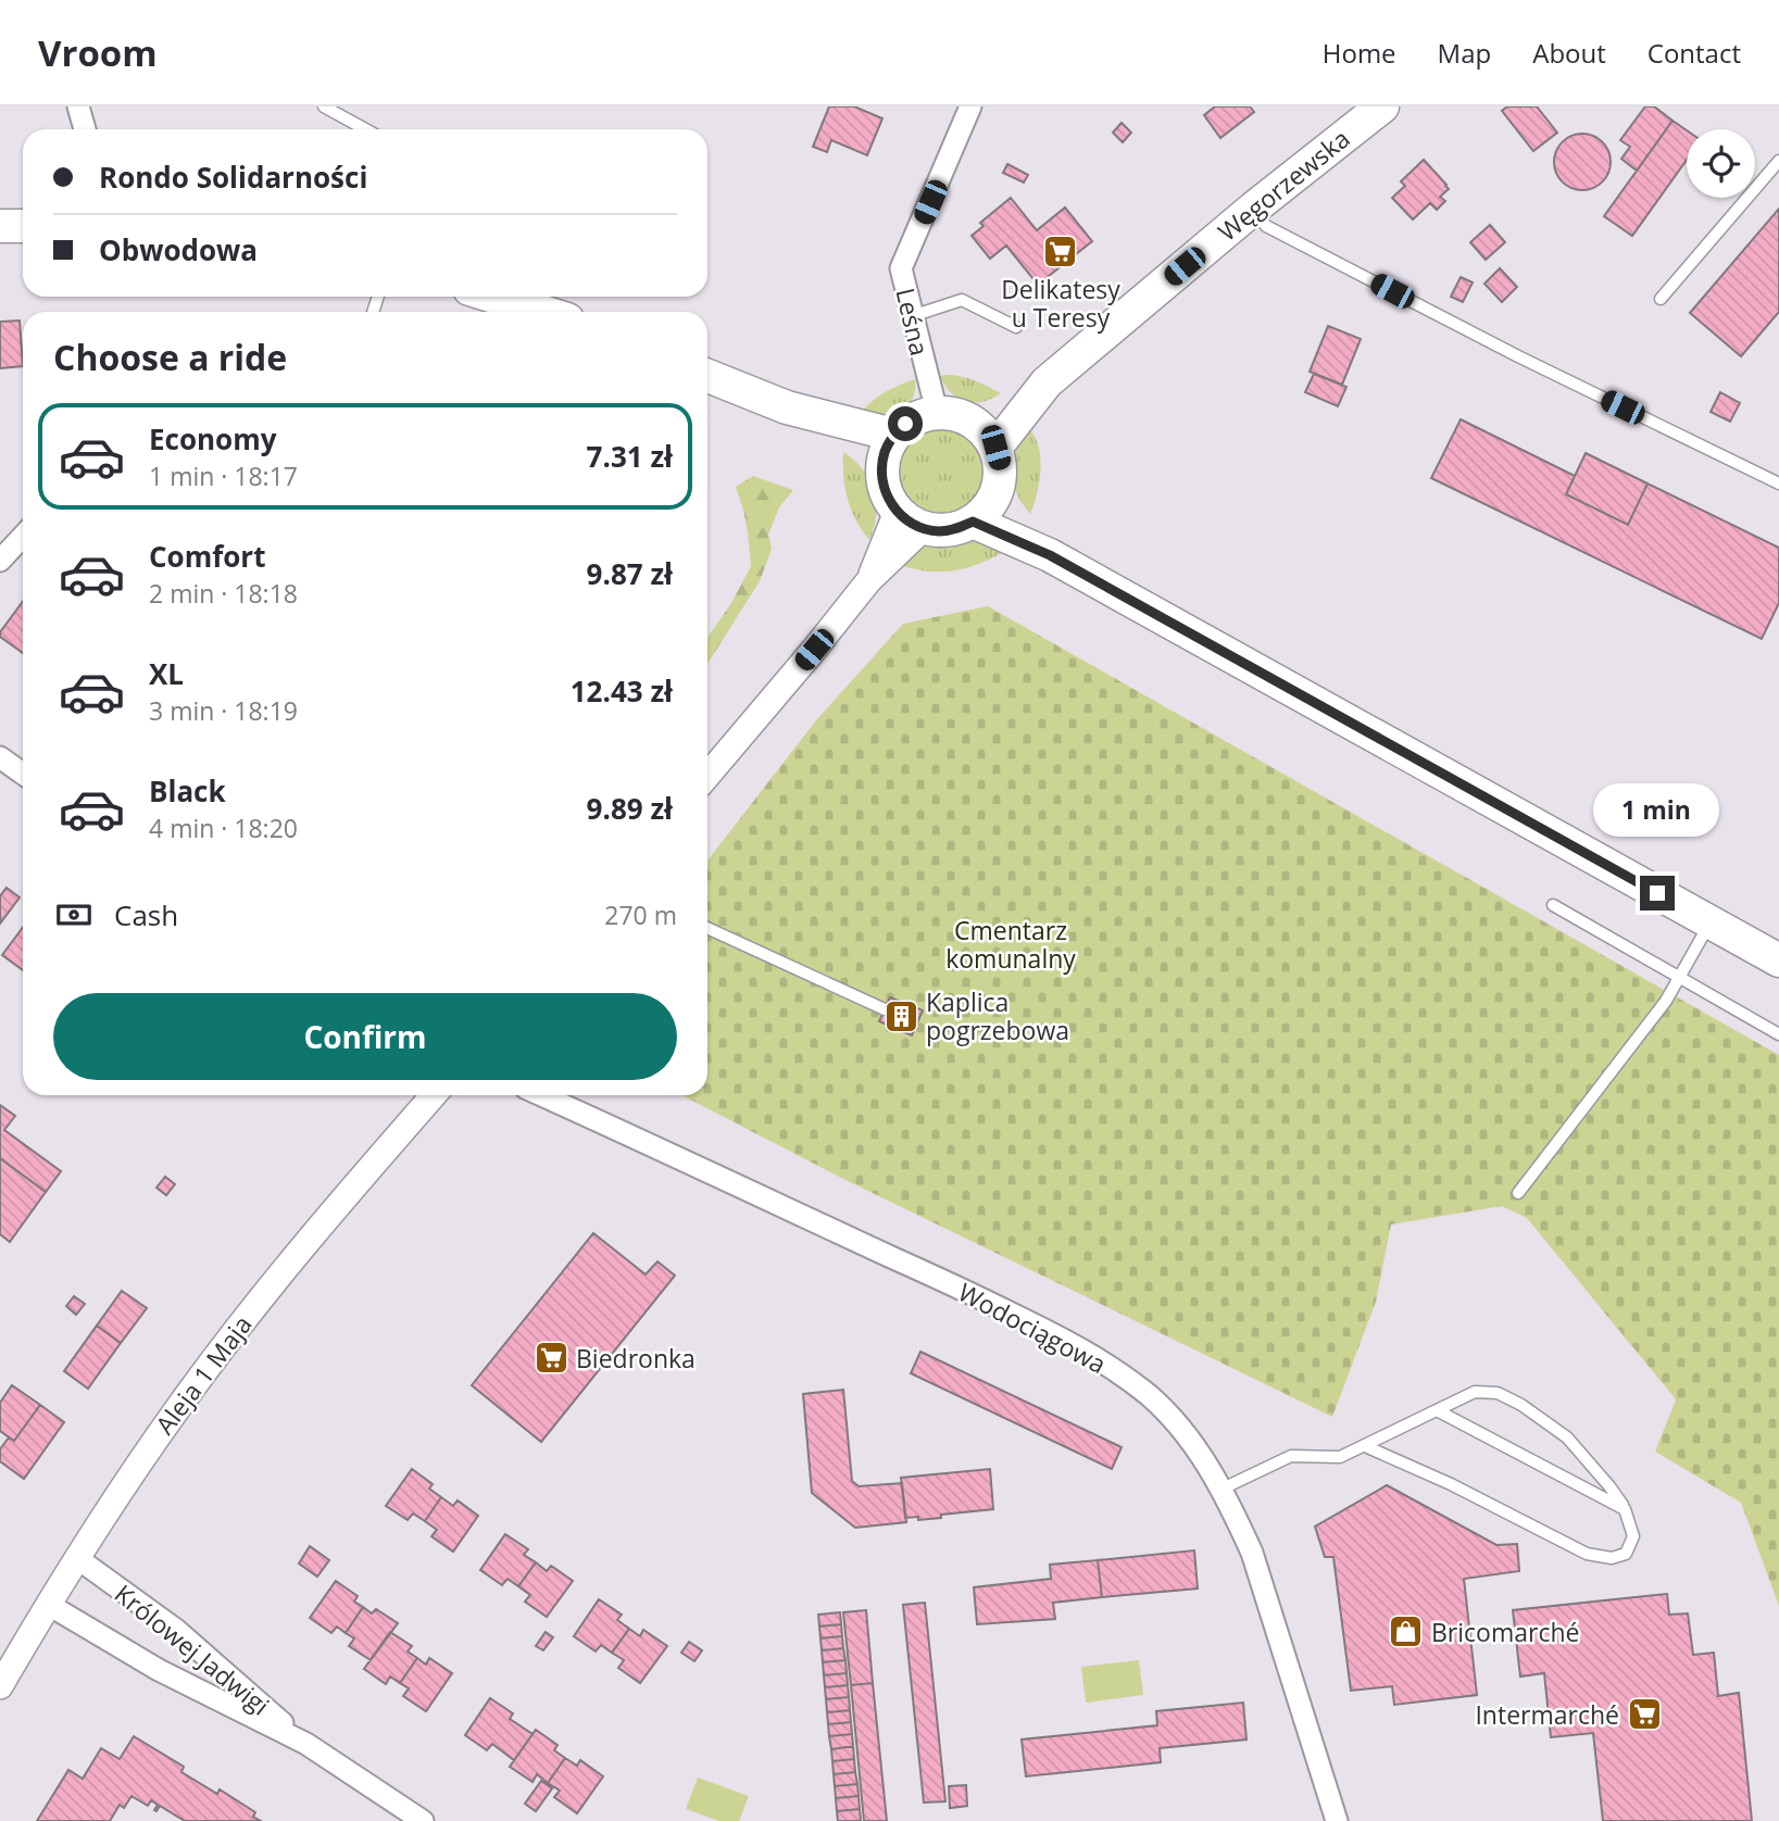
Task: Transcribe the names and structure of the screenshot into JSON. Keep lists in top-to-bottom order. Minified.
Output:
{"streets":{"main road":["Węgorzewska"],"street":["Leśna","Wodociągowa","Aleja 1 Maja","Królowej Jadwigi"]},"crossings":[["Węgorzewska","Leśna"],["Aleja 1 Maja","Królowej Jadwigi"]],"parks":["Cmentarz komunalny"],"places":{"supermarket":["Delikatesy u Teresy","Biedronka","Intermarché"],"building":["Kaplica pogrzebowa"],"shop":["Bricomarché"]},"page":{"header":"Vroom","nav":["Home","Map","About","Contact"],"banner":["Rondo Solidarności","Obwodowa"],"heading":"Choose a ride","list":[{"name":"Economy","note":"1 min · 18:17","value":"7.31 zł"},{"name":"Comfort","note":"2 min · 18:18","value":"9.87 zł"},{"name":"XL","note":"3 min · 18:19","value":"12.43 zł"},{"name":"Black","note":"4 min · 18:20","value":"9.89 zł"}],"bubble":"1 min","pay":["Cash","270 m"],"buttons":"Confirm"}}
